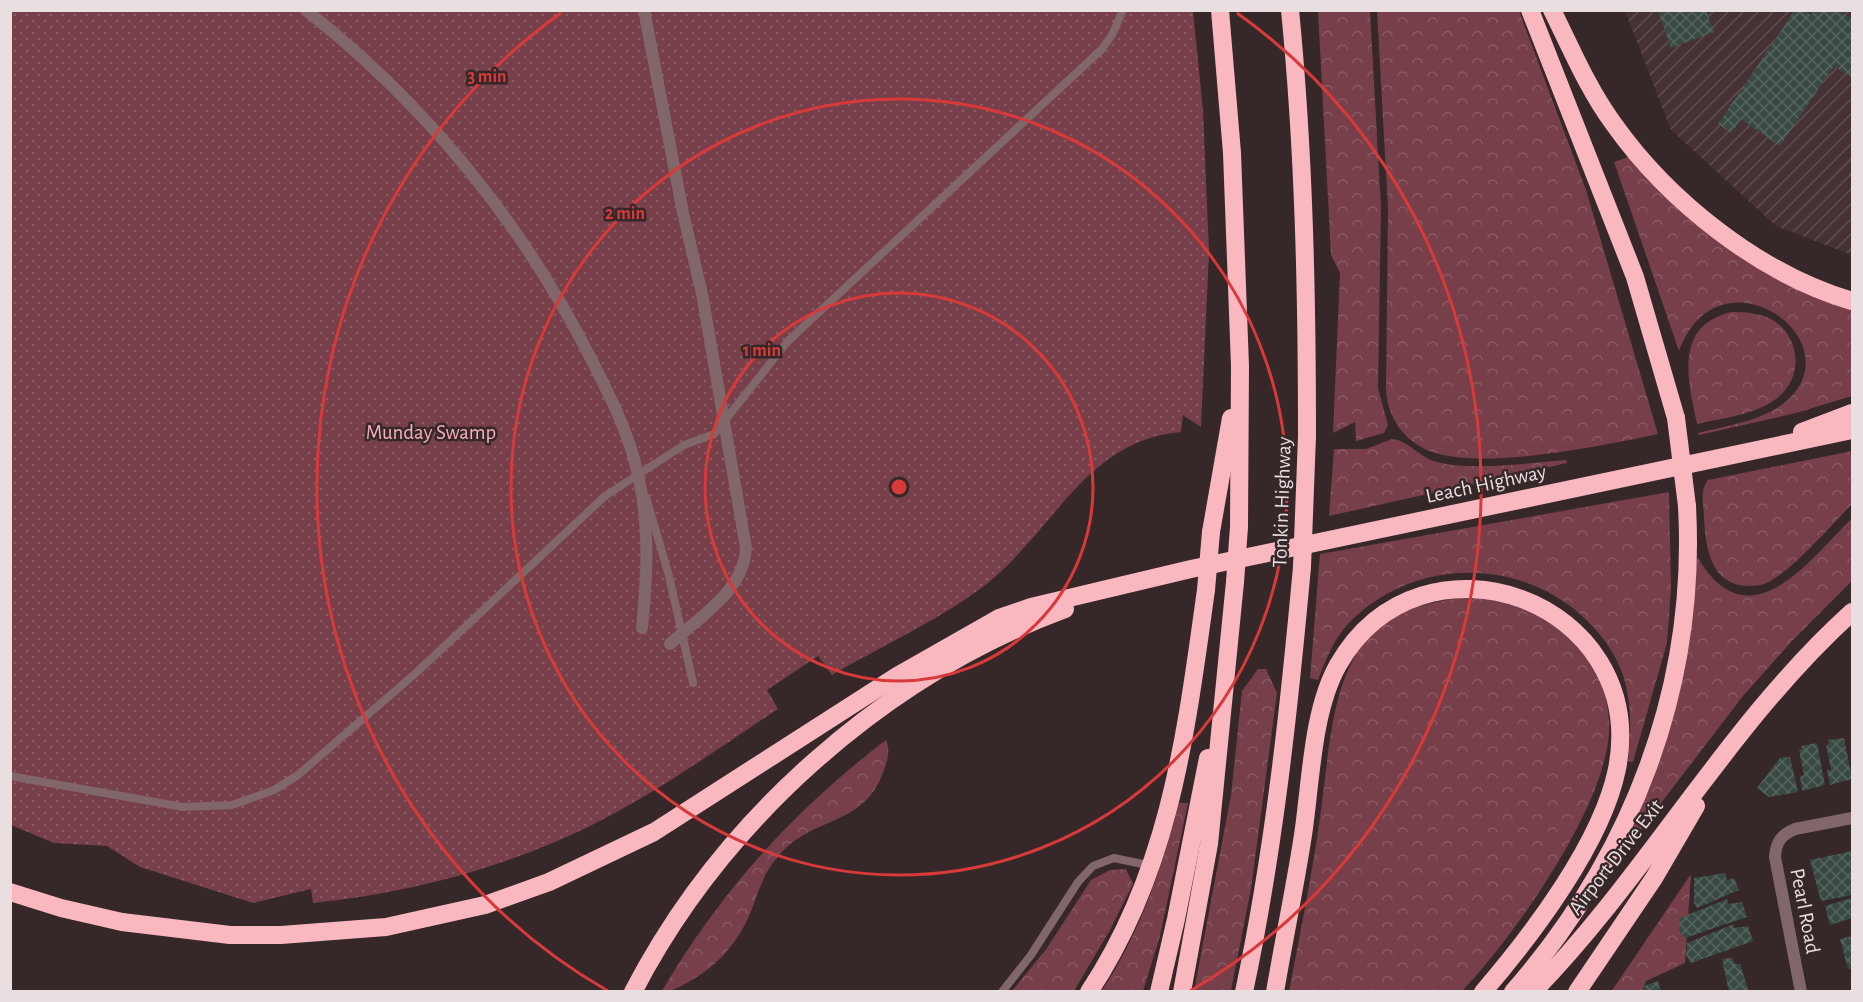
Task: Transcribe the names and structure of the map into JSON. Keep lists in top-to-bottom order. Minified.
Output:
{"streets":{"highway":["Leach Highway","Tonkin Highway","Airport Drive Exit"],"street":["Pearl Road"]},"parks":["Munday Swamp"],"rings":["3 min","2 min","1 min"]}
